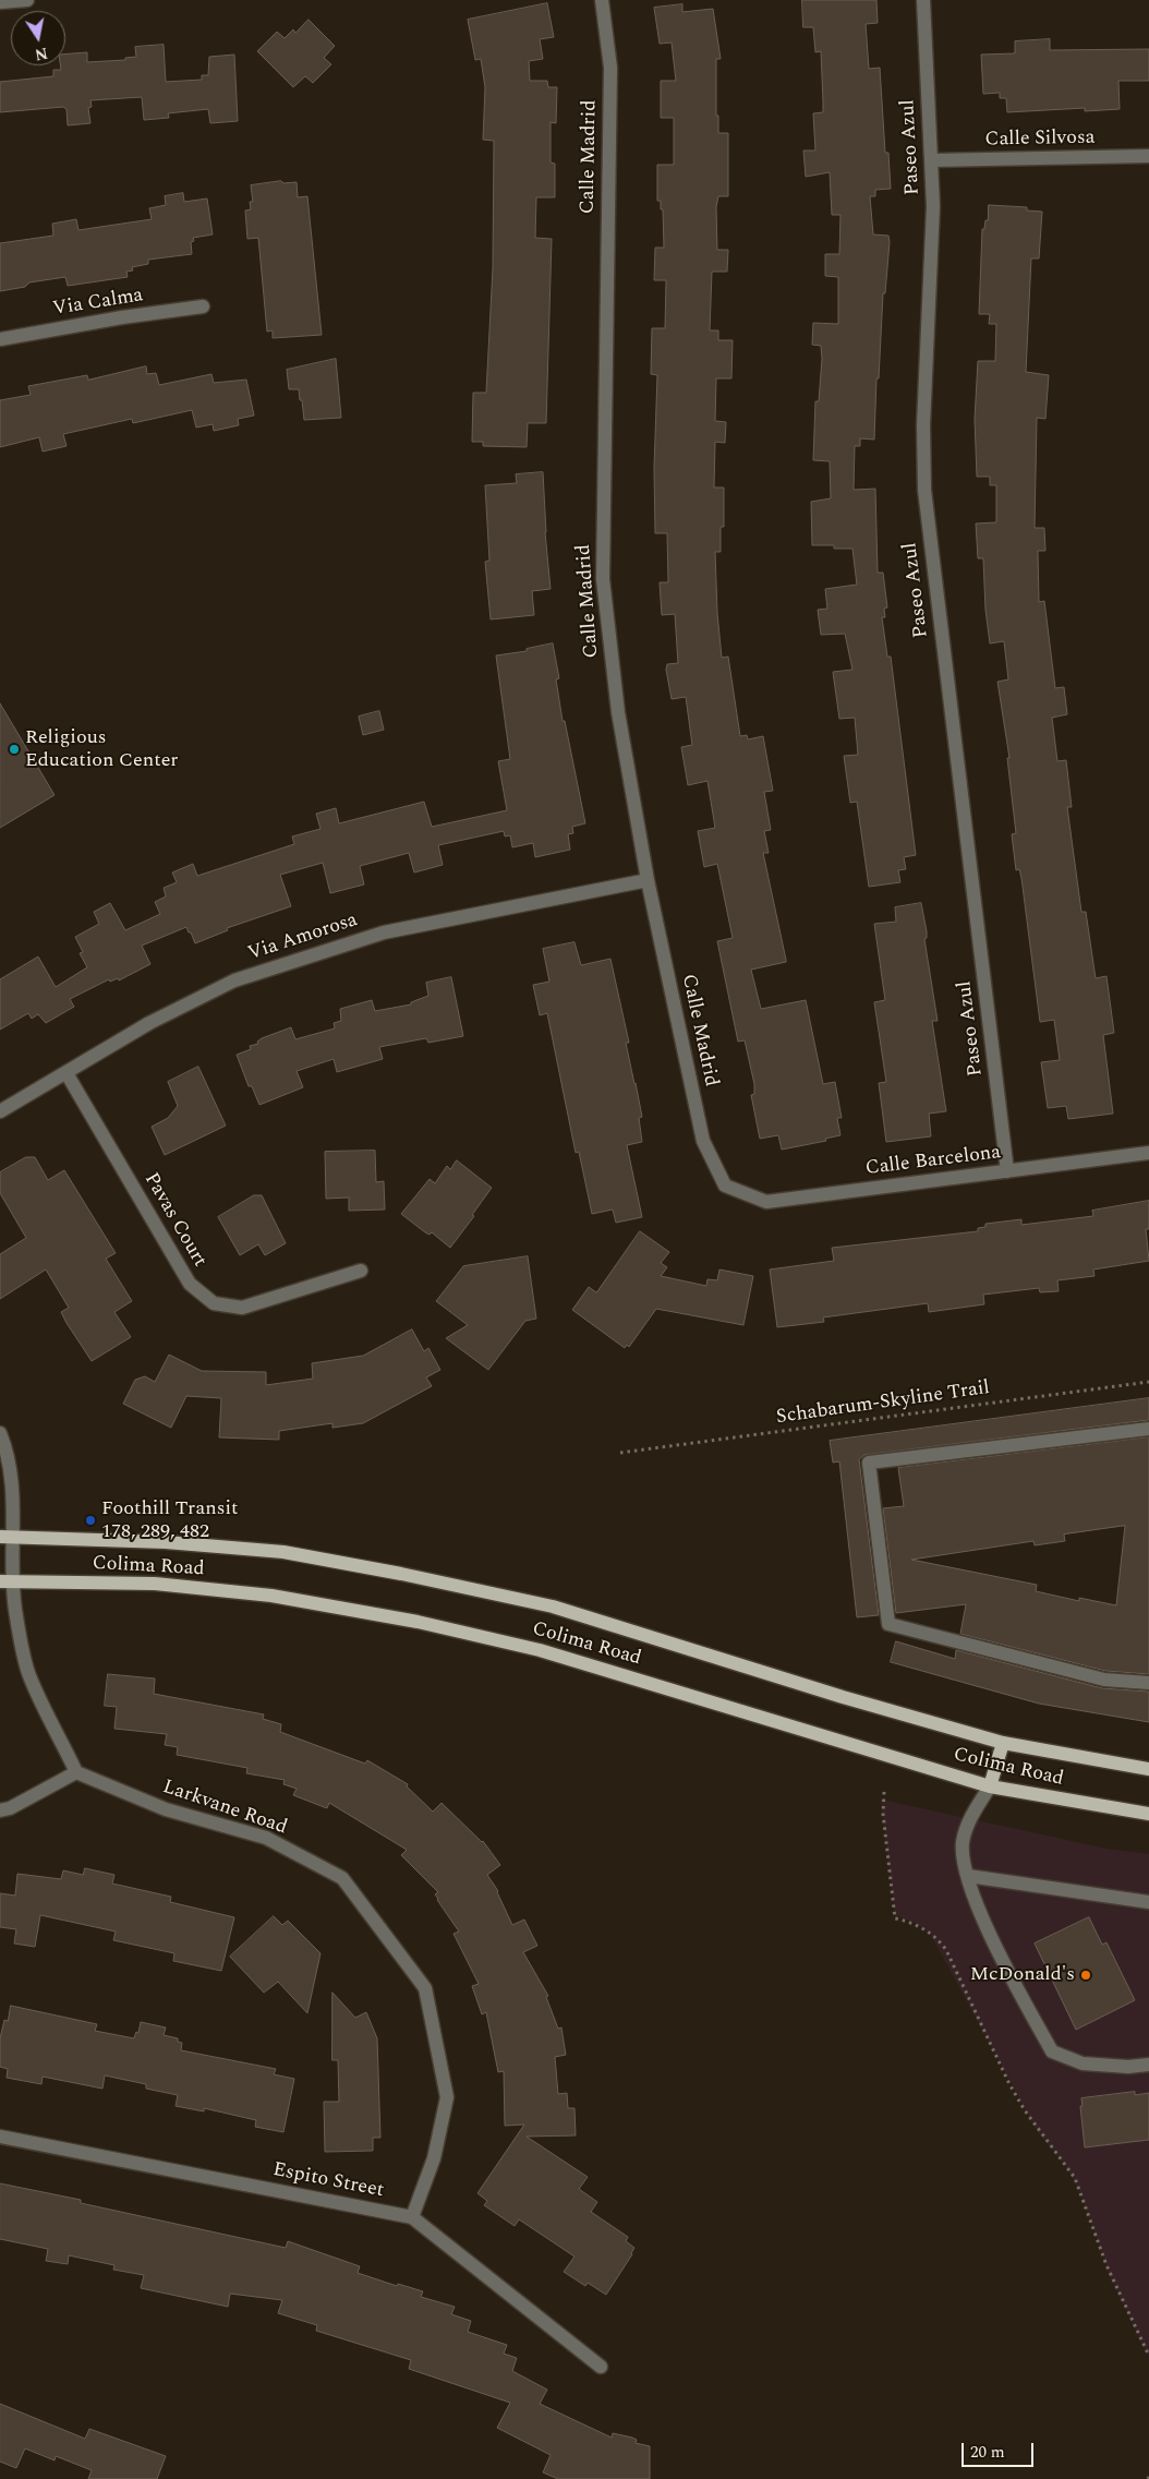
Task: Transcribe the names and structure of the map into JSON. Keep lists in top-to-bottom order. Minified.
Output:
{"streets":{"main road":["Colima Road"],"street":["Calle Silvosa","Paseo Azul","Calle Madrid","Via Calma","Via Amorosa","Calle Barcelona","Pavas Court","Larkvane Road","Espito Street"],"path":["Schabarum-Skyline Trail"]},"crossings":[["Calle Silvosa","Paseo Azul"],["Paseo Azul","Calle Barcelona"],["Calle Madrid","Via Amorosa"],["Calle Madrid","Calle Barcelona"],["Via Amorosa","Pavas Court"],["Larkvane Road","Espito Street"]],"places":["Religious Education Center","Foothill Transit 178, 289, 482","McDonald's"],"scale_bar":"20 m","north":"bottom"}
